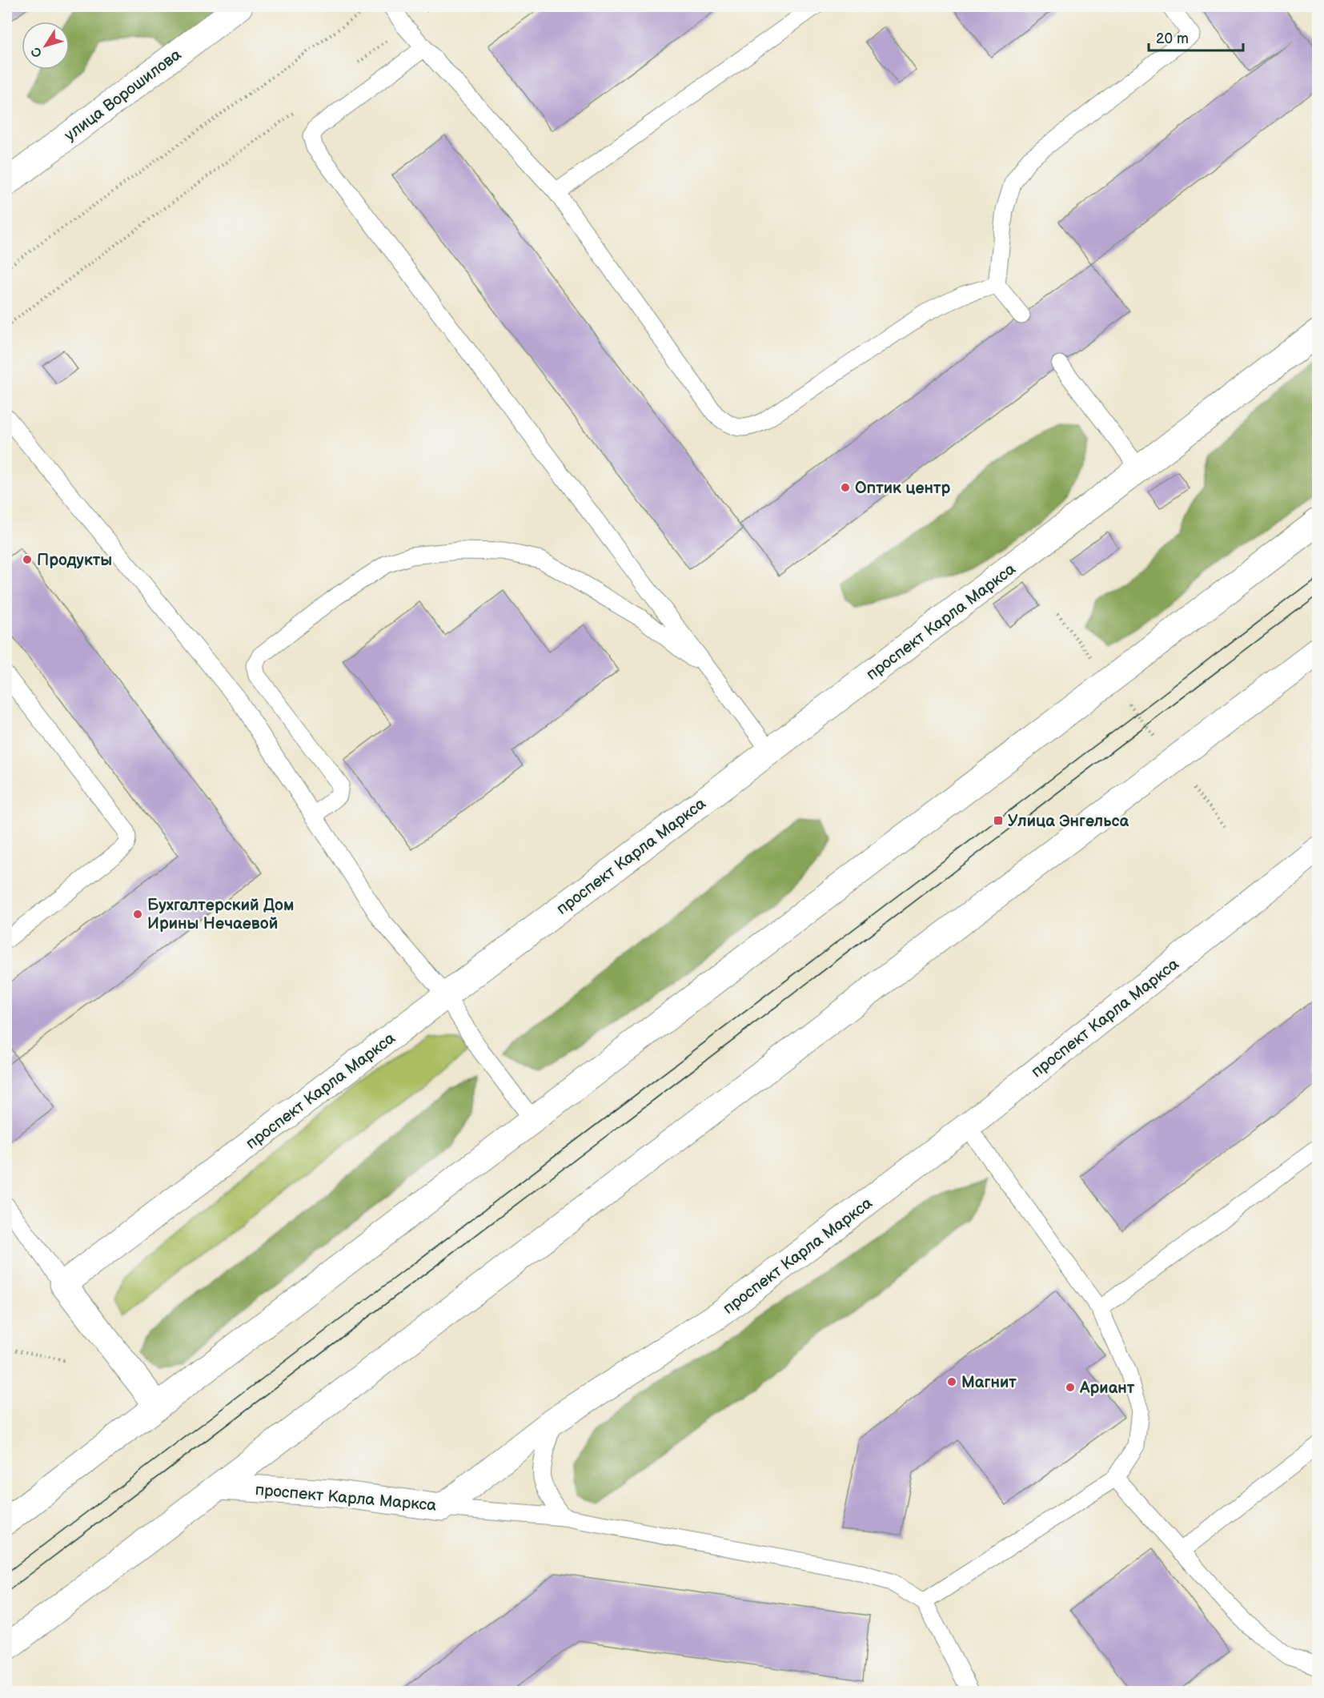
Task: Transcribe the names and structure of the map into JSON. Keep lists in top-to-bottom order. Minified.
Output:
{"streets":{"main road":["улица Ворошилова","проспект Карла Маркса"]},"places":{"other":["Оптик центр","Продукты","Бухгалтерский Дом Ирины Нечаевой","Магнит","Ариант"],"transit":["Улица Энгельса"]},"scale_bar":"20 m","north":"bottom left"}
